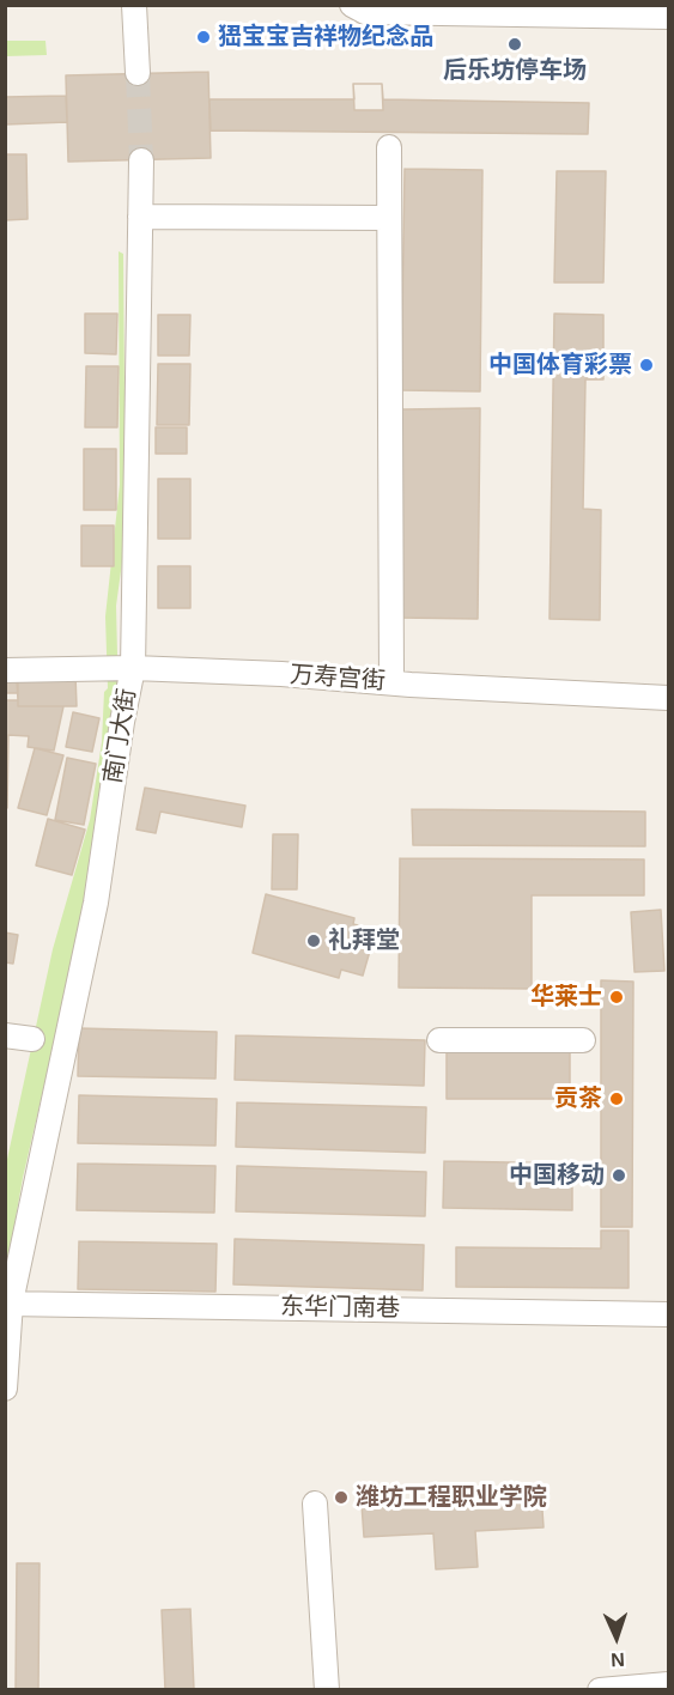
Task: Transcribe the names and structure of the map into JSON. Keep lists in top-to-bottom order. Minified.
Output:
{"streets":{"street":["万寿宫街","南门大街","东华门南巷"]},"crossings":[["万寿宫街","南门大街"],["南门大街","东华门南巷"]],"places":["峱宝宝吉祥物纪念品","后乐坊停车场","中国体育彩票","礼拜堂","华莱士","贡茶","中国移动","潍坊工程职业学院"],"north":"bottom"}
